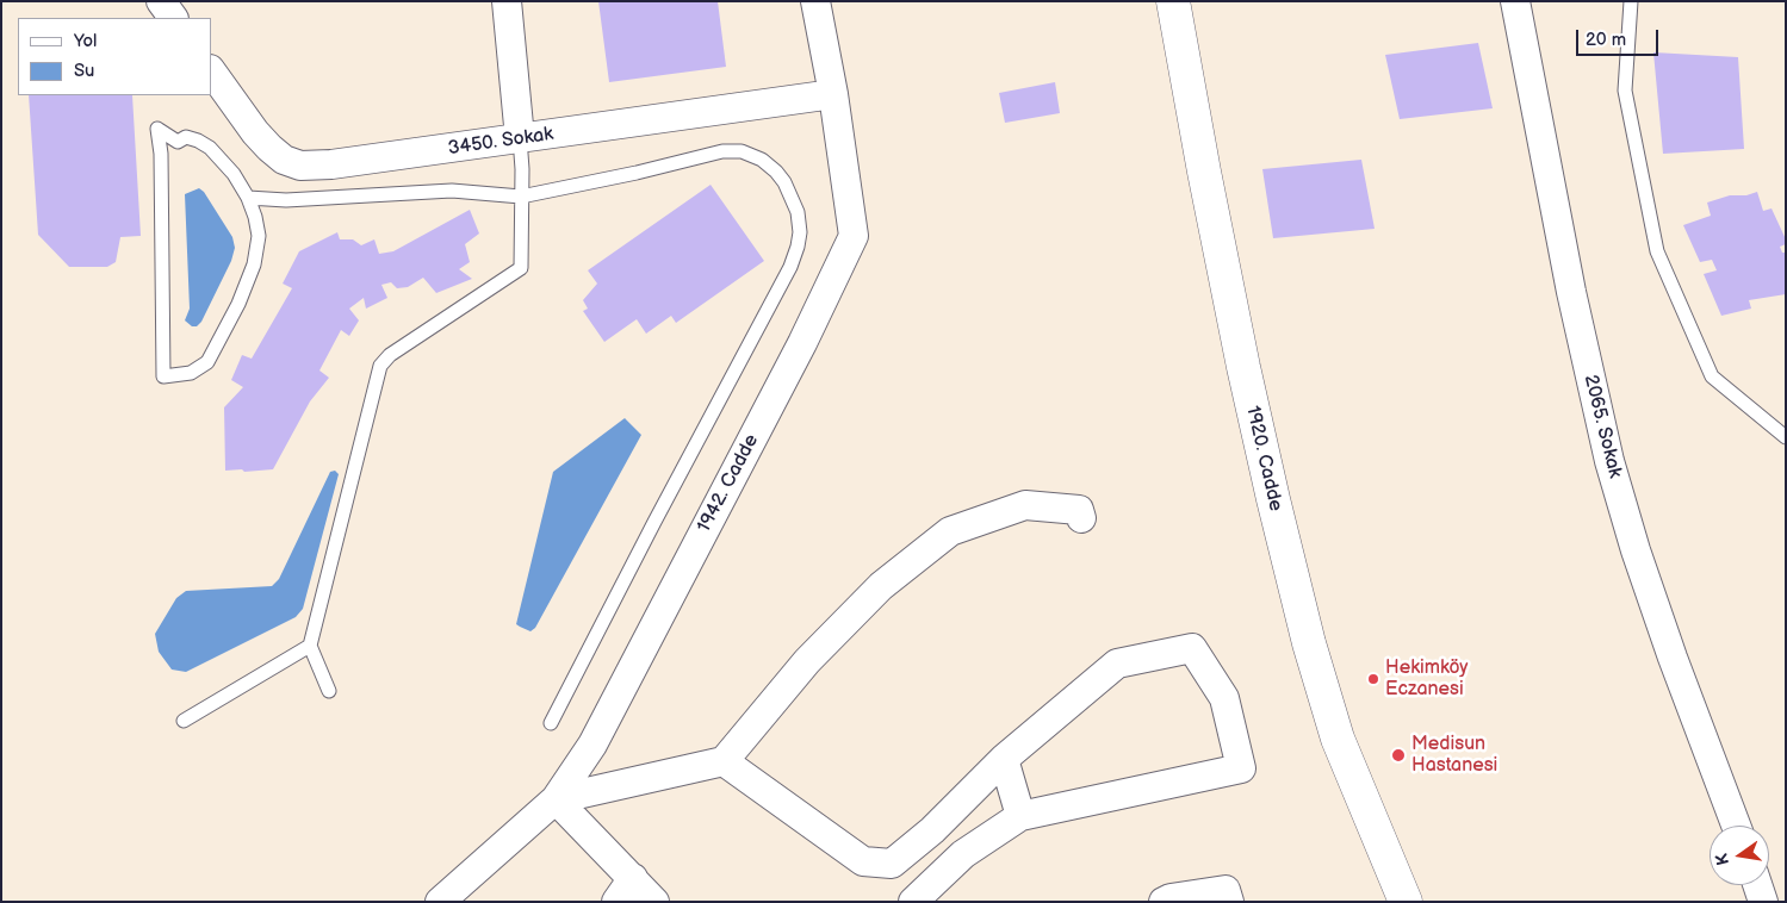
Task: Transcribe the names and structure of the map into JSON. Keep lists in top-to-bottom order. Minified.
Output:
{"streets":{"main road":["1920. Cadde"],"street":["3450. Sokak","2065. Sokak","1942. Cadde"]},"crossings":[["3450. Sokak","1942. Cadde"]],"places":["Hekimköy Eczanesi","Medisun Hastanesi"],"legend":["Yol","Su"],"scale_bar":"20 m","north":"left"}
